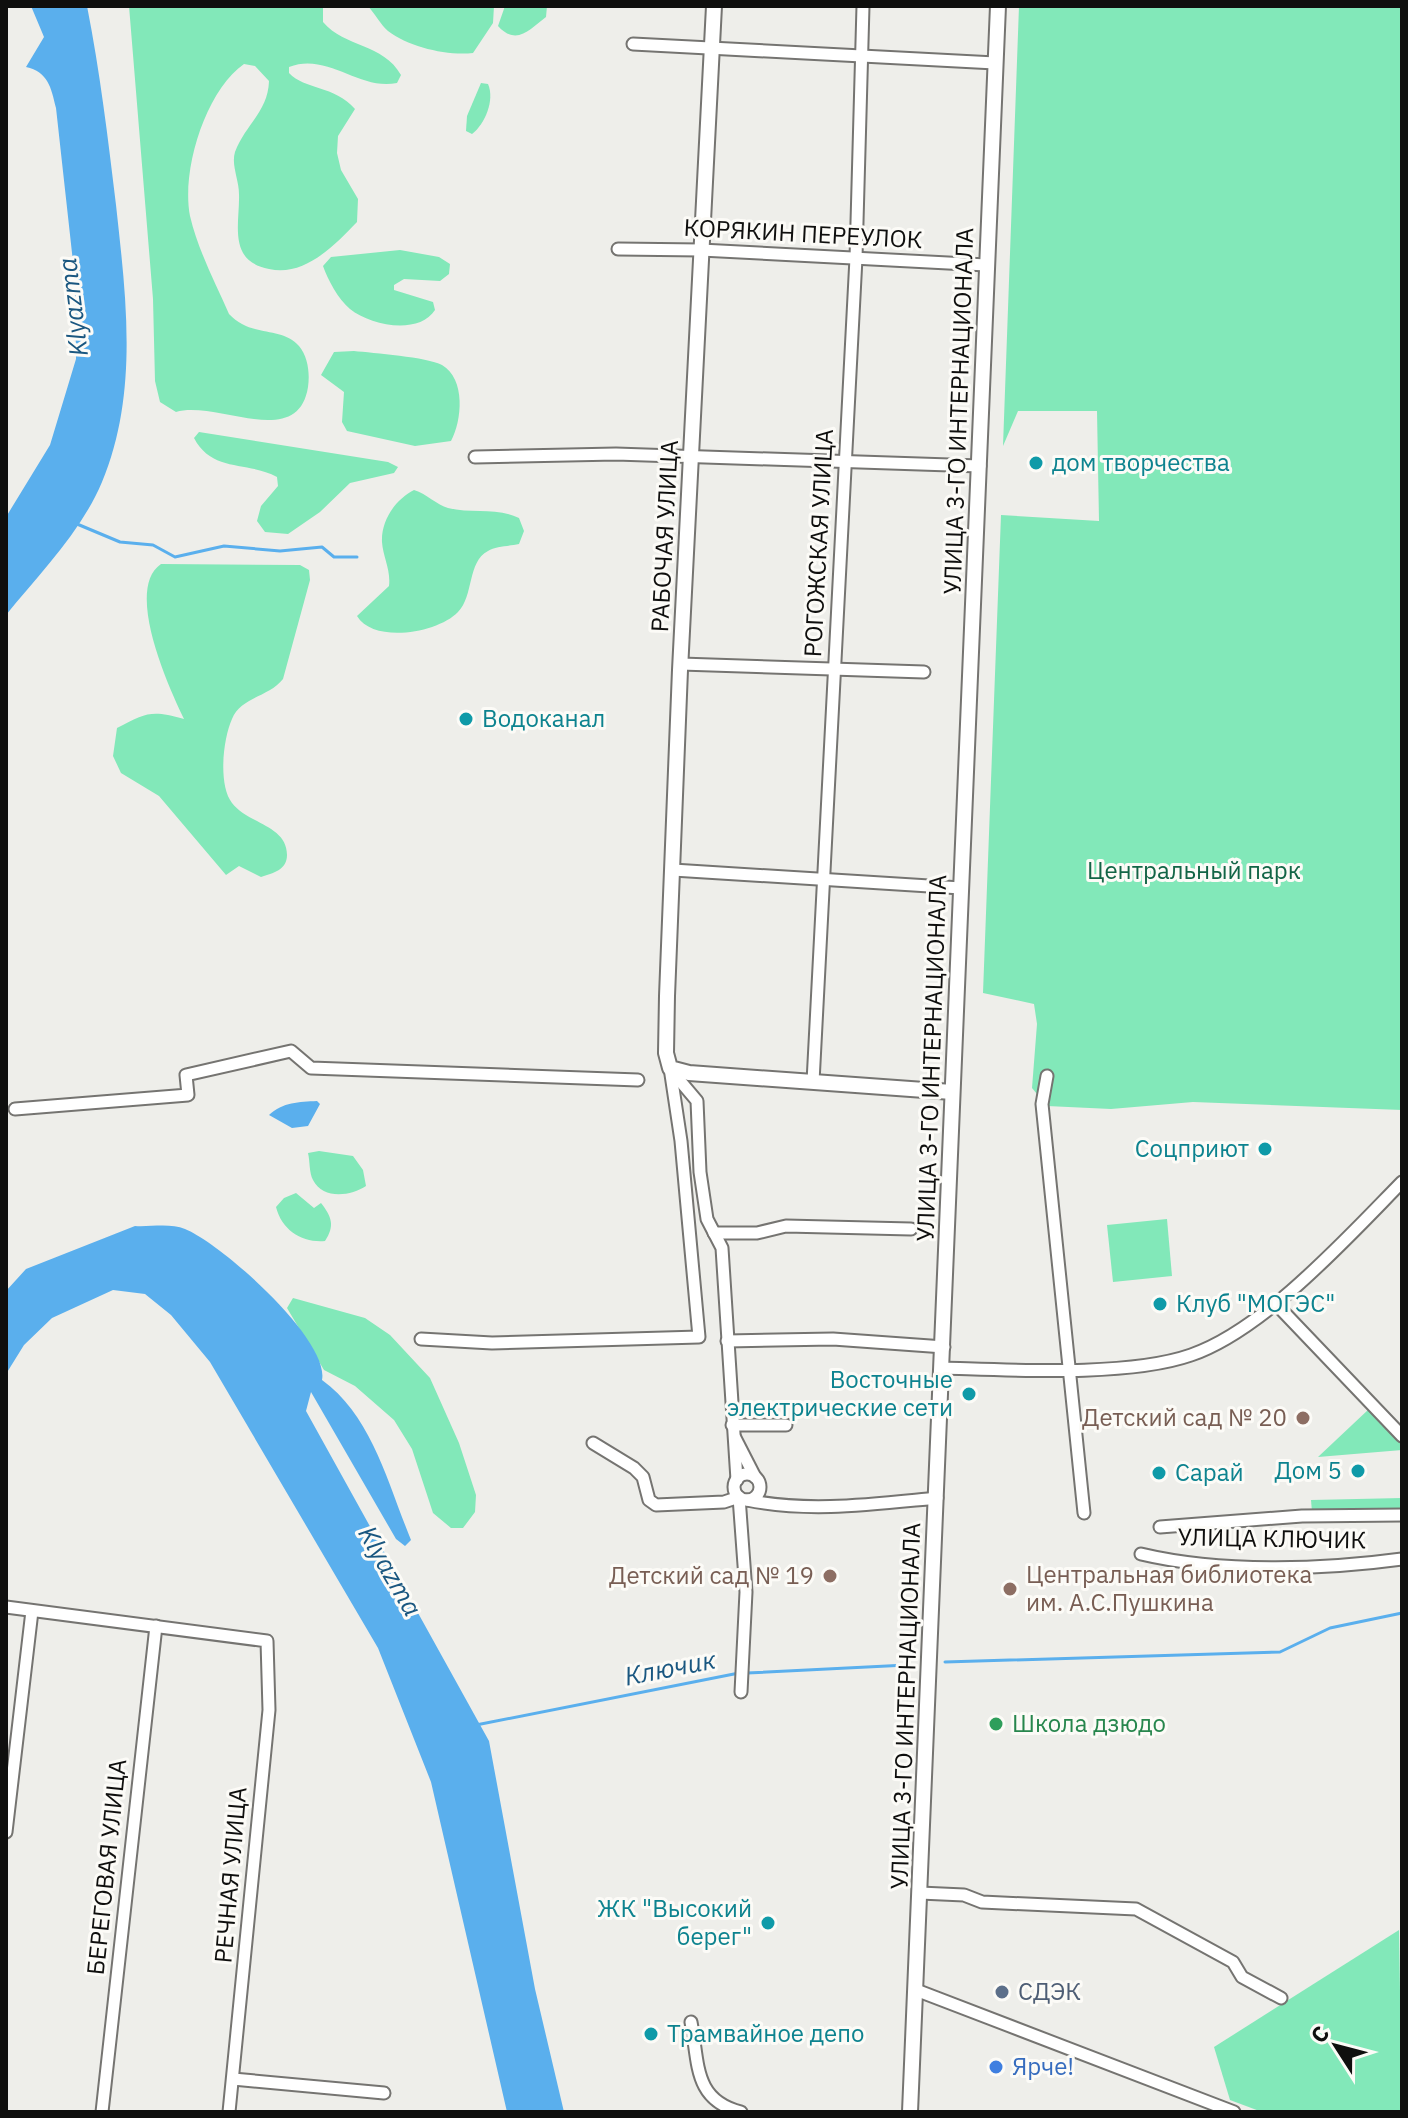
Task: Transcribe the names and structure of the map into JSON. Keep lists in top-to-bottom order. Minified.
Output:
{"streets":{"main road":["УЛИЦА 3-ГО ИНТЕРНАЦИОНАЛА","РАБОЧАЯ УЛИЦА"],"street":["КОРЯКИН ПЕРЕУЛОК","РОГОЖСКАЯ УЛИЦА","УЛИЦА КЛЮЧИК","БЕРЕГОВАЯ УЛИЦА","РЕЧНАЯ УЛИЦА"]},"crossings":[["КОРЯКИН ПЕРЕУЛОК","УЛИЦА 3-ГО ИНТЕРНАЦИОНАЛА"],["КОРЯКИН ПЕРЕУЛОК","РАБОЧАЯ УЛИЦА"],["КОРЯКИН ПЕРЕУЛОК","РОГОЖСКАЯ УЛИЦА"],["БЕРЕГОВАЯ УЛИЦА","РЕЧНАЯ УЛИЦА"]],"water":["Klyazma","Ключик"],"parks":["Центральный парк"],"places":["дом творчества","Водоканал","Соцприют","Клуб \"МОГЭС\"","Восточные электрические сети","Детский сад № 20","Дом 5","Сарай","Детский сад № 19","Центральная библиотека им. А.С.Пушкина","Школа дзюдо","ЖК \"Высокий берег\"","СДЭК","Трамвайное депо","Ярче!"],"north":"top left"}
